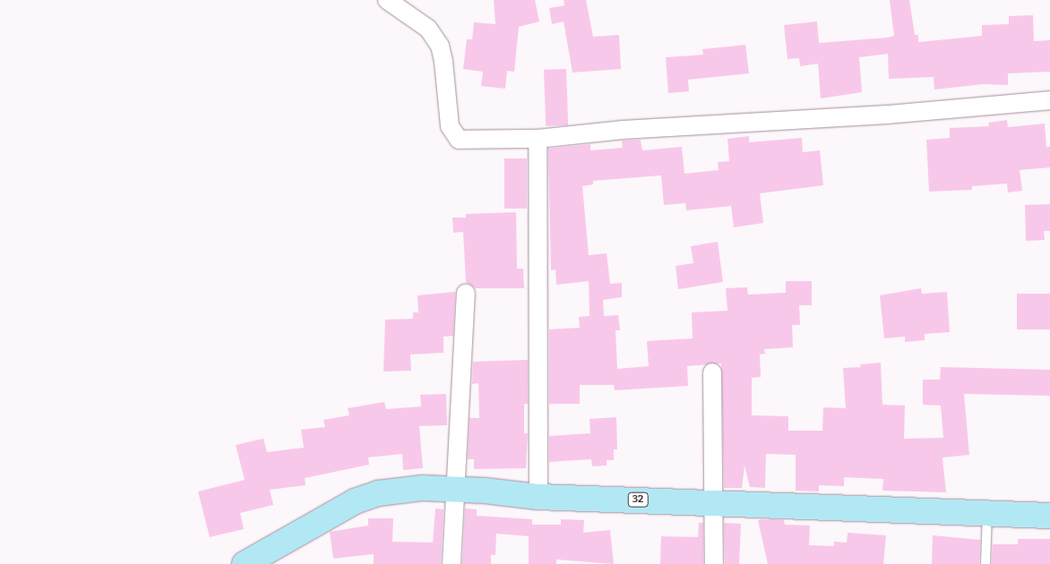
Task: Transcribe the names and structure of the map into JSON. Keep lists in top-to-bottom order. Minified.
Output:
{"streets":{"highway":["32"]}}
